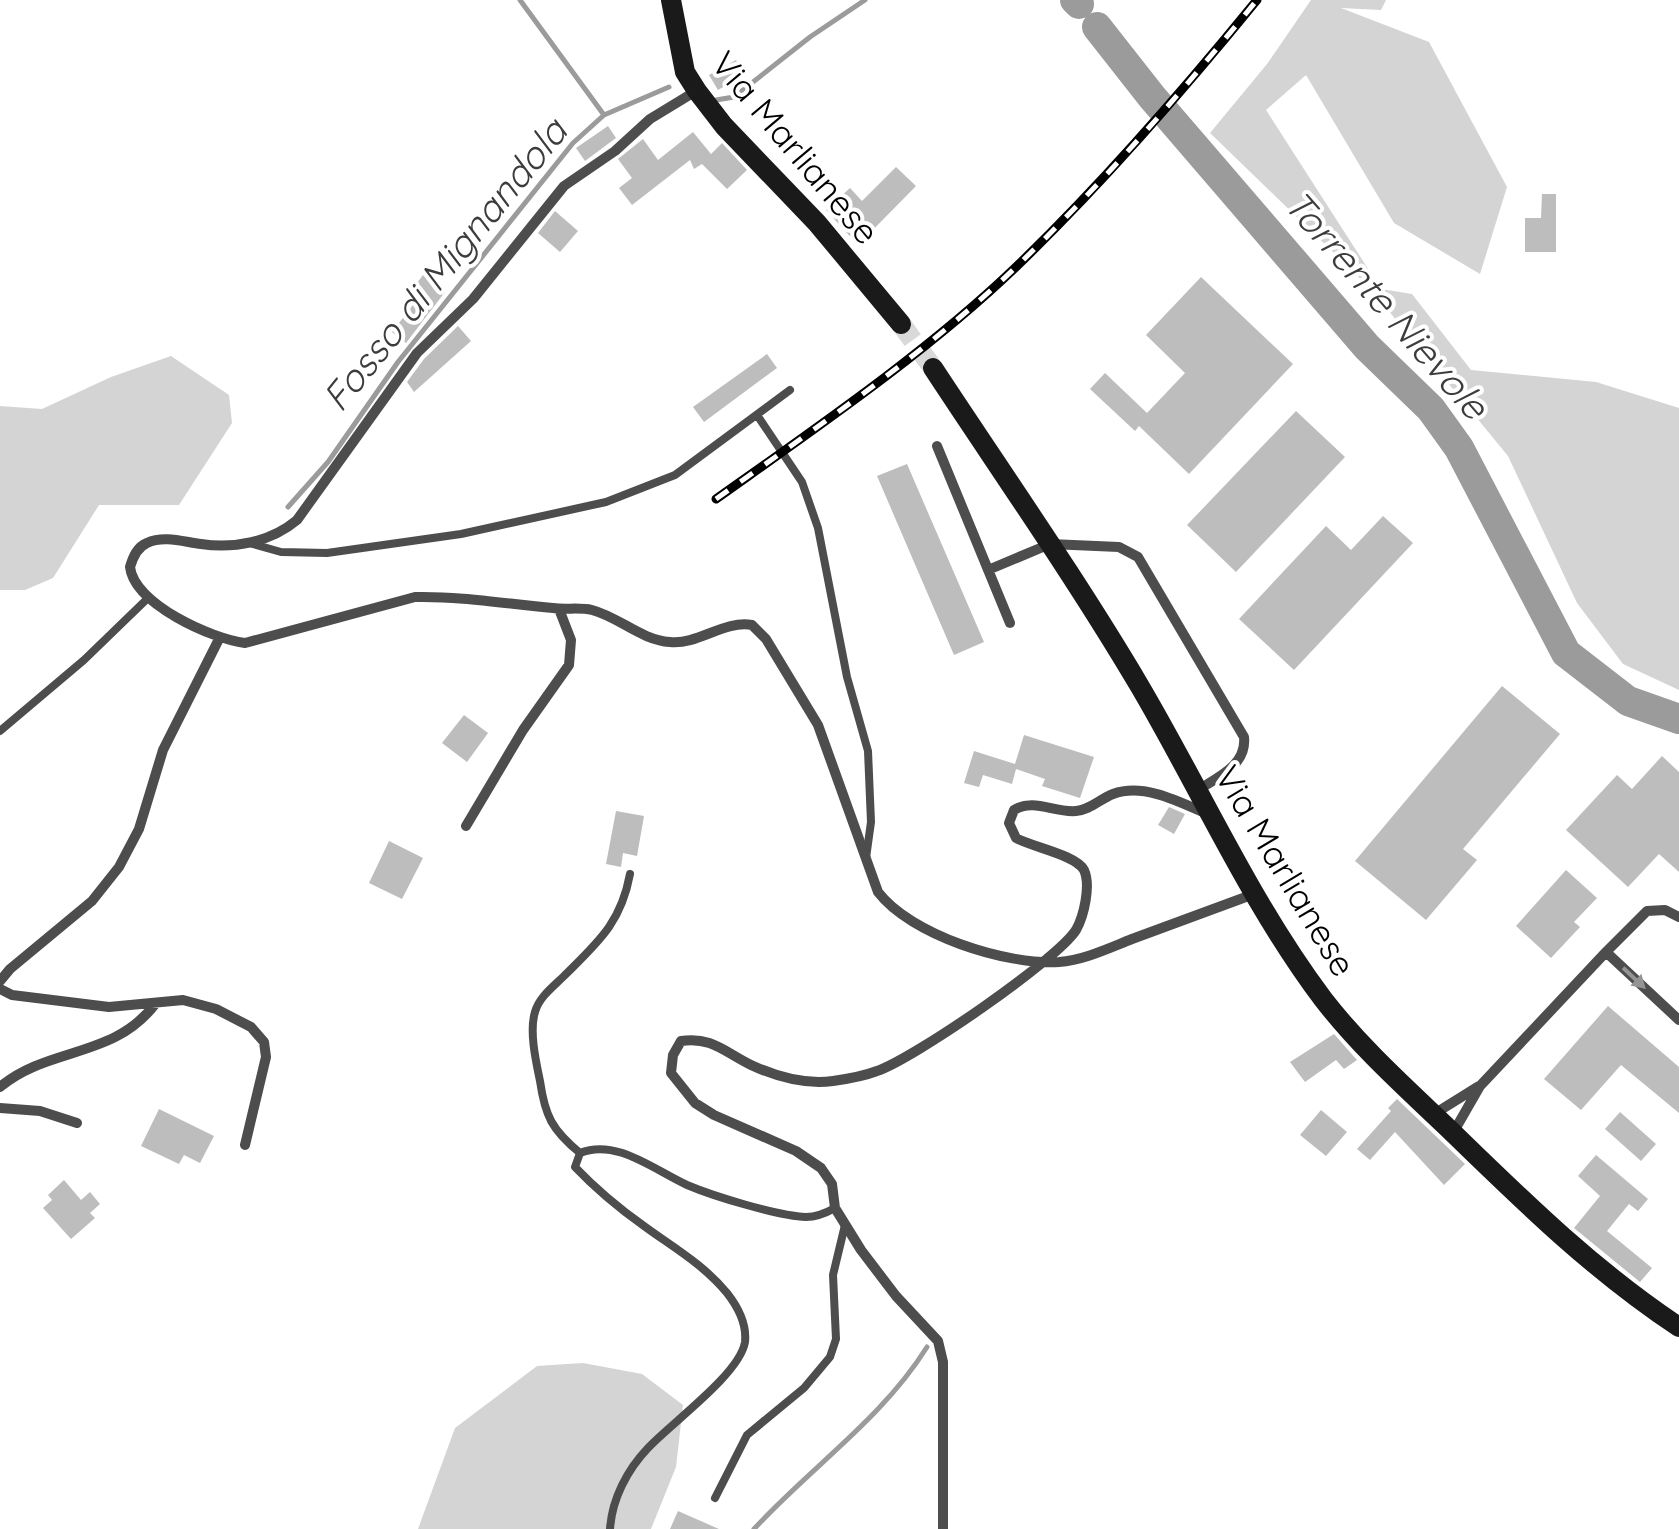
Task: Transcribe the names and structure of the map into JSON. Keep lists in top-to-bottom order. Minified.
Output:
{"streets":{"street":["Via Marlianese"]},"water":["Fosso di Mignandola","Torrente Nievole"]}
